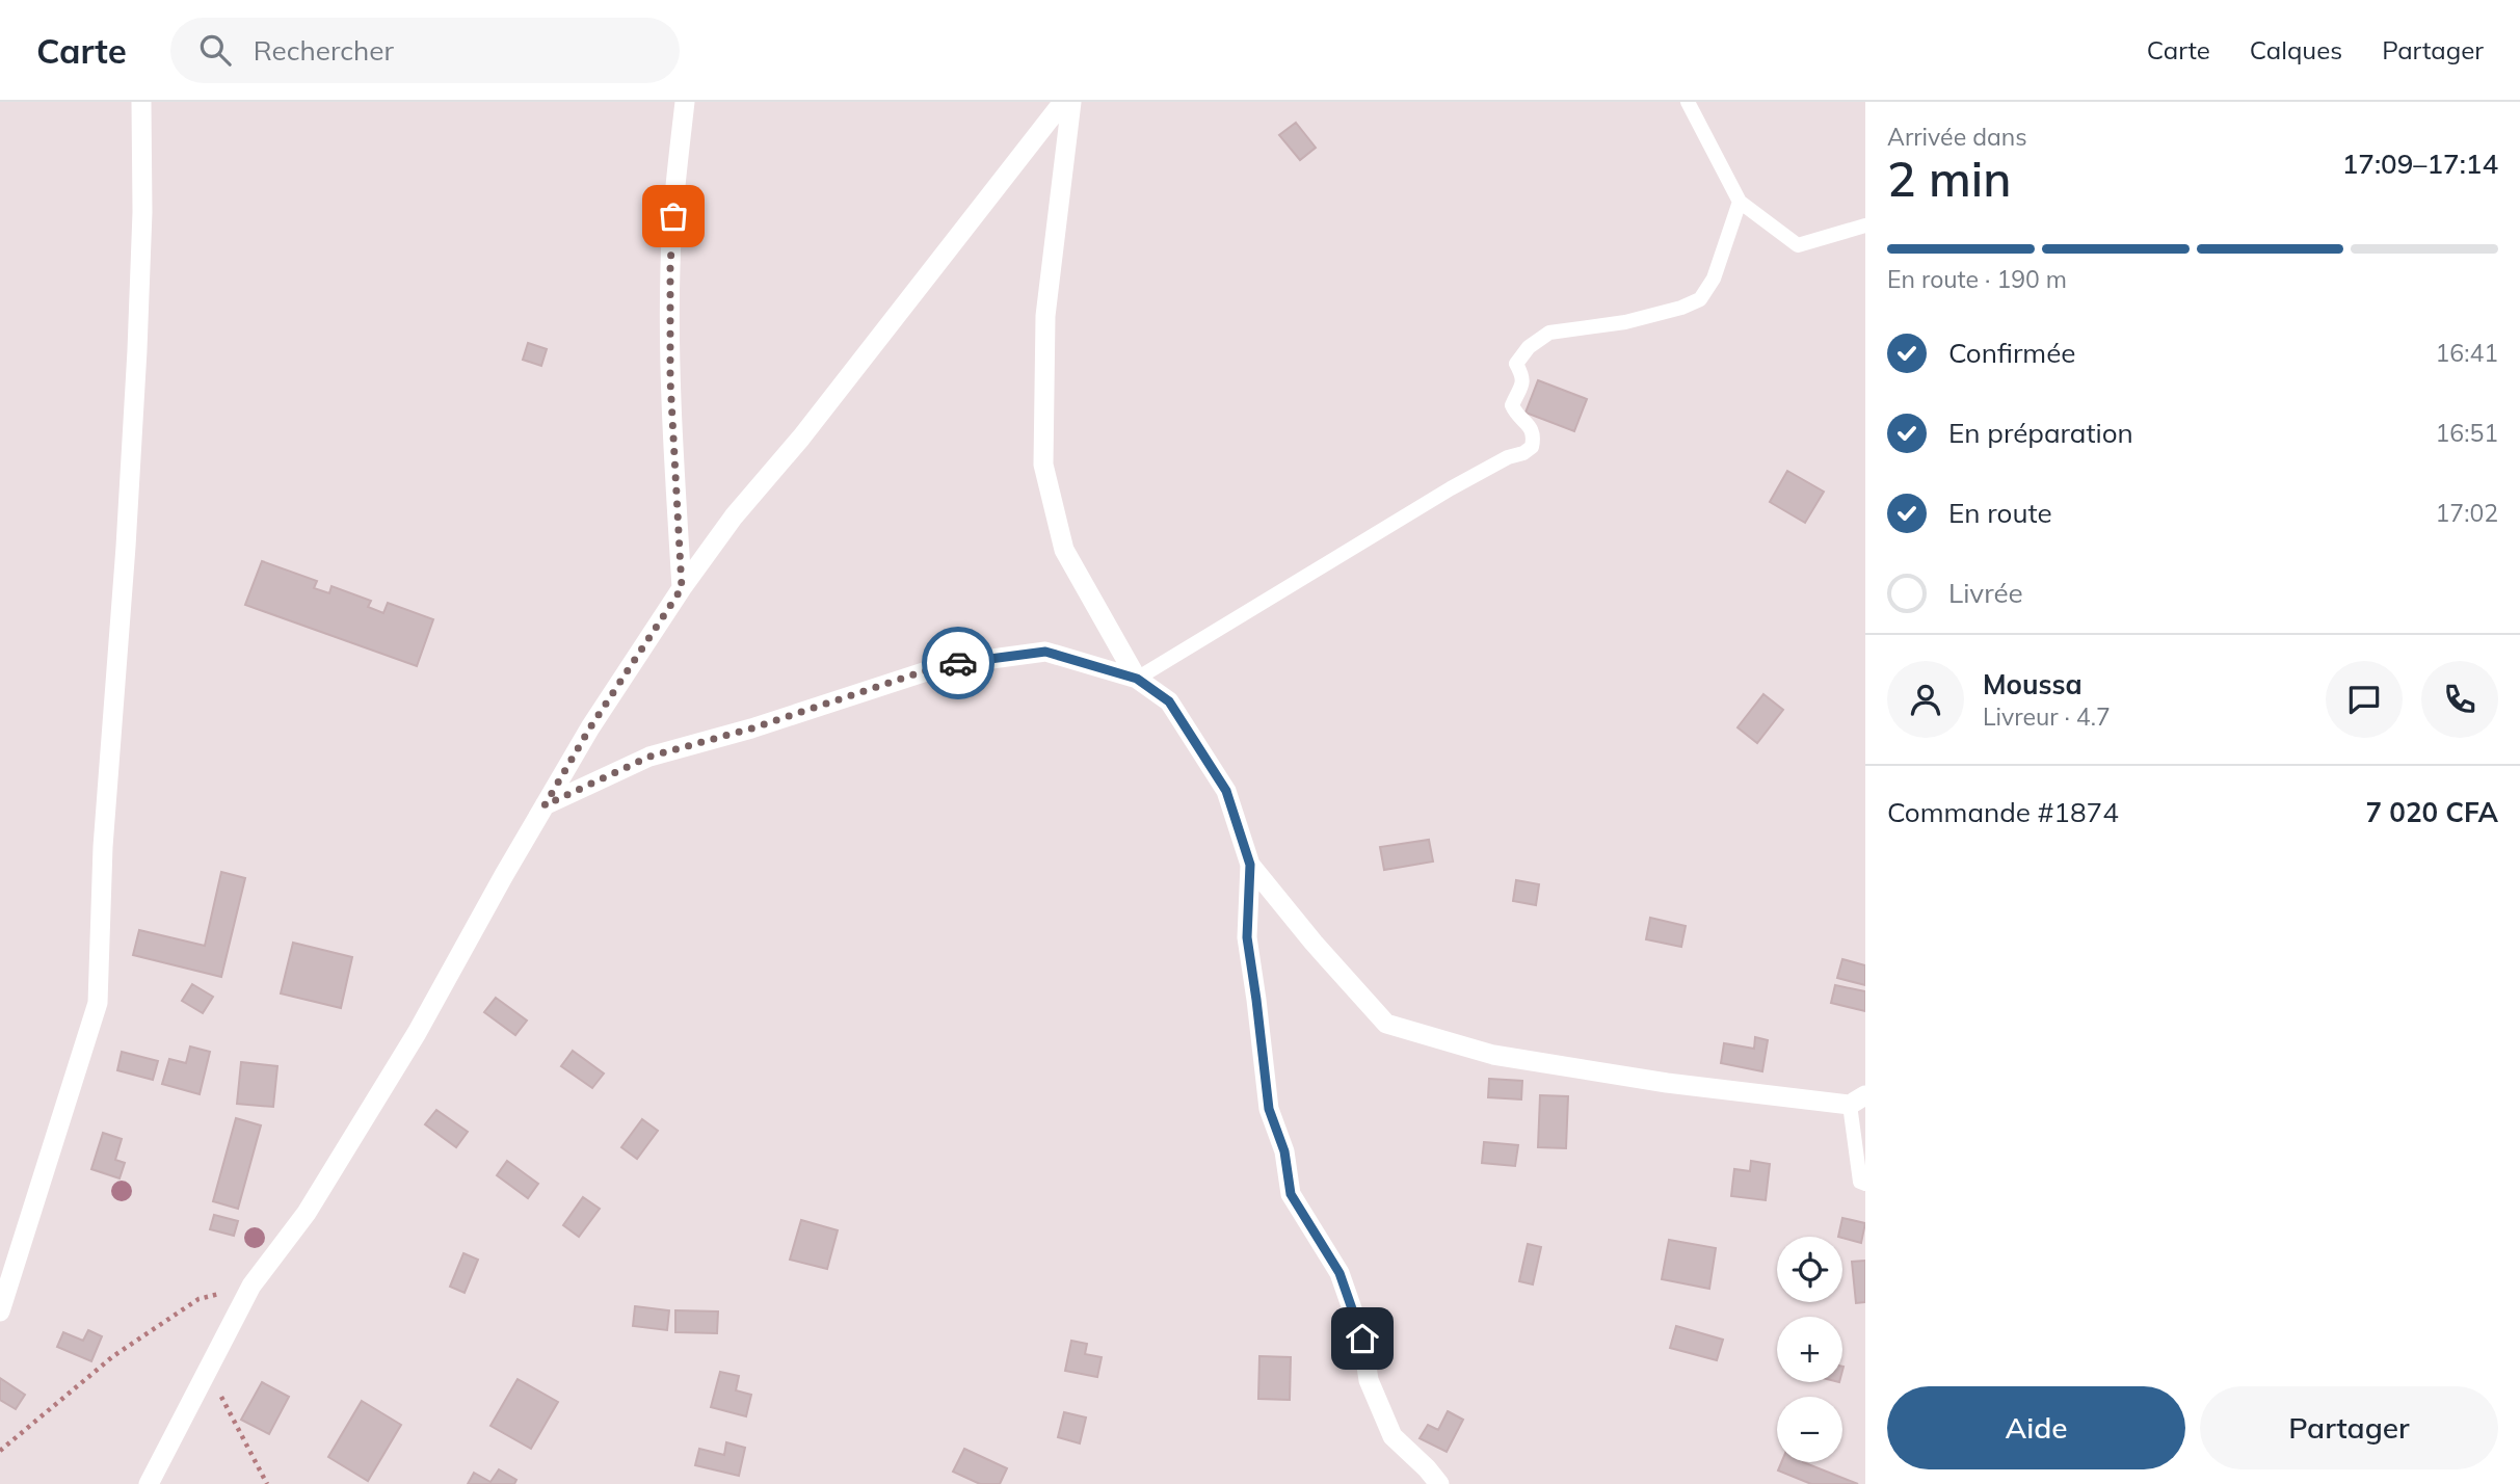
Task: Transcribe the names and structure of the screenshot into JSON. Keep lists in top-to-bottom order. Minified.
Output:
{"page":{"header":"Carte","search":"Rechercher","nav":["Carte","Calques","Partager"],"heading":["2 min","Arrivée dans","17:09–17:14"],"panel":["Moussa","Livreur · 4.7","Commande #1874","7 020 CFA"],"bar":"En route · 190 m","list":[["Confirmée","16:41"],["En préparation","16:51"],["En route","17:02"],"Livrée"],"map_buttons":["+","−"],"buttons":["Aide","Partager"]}}
